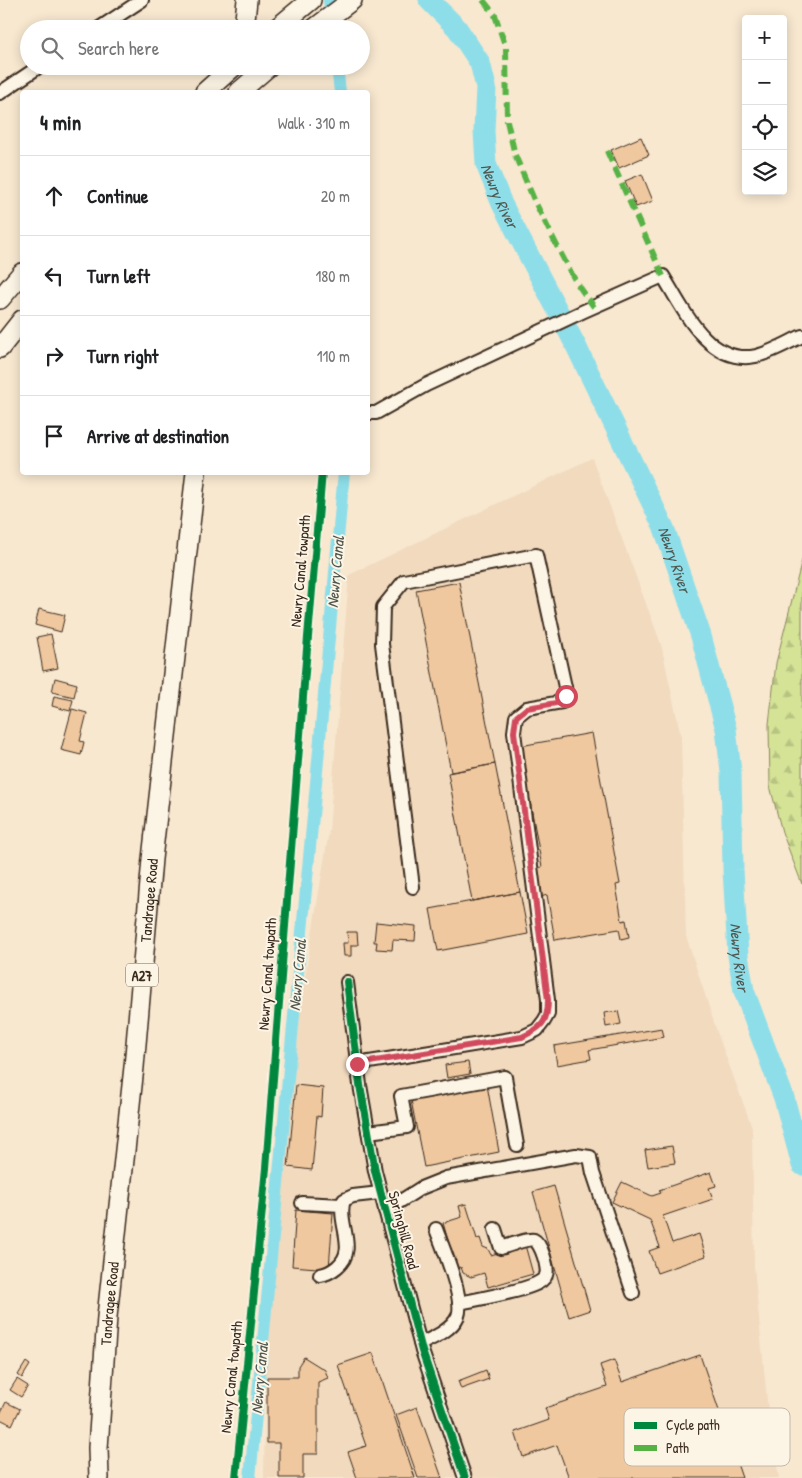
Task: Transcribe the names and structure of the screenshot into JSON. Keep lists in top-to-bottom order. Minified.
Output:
{"streets":{"highway":["Tandragee Road","A27"],"street":["Springhill Road"],"cycle path":["Newry Canal towpath"]},"water":["Newry River","Newry Canal"],"legend":["Cycle path","Path"],"page":{"map_buttons":["+","−"],"search":"Search here","heading":["4 min","Walk · 310 m"],"list":[["Continue","20 m"],["Turn left","180 m"],["Turn right","110 m"],"Arrive at destination"]}}
